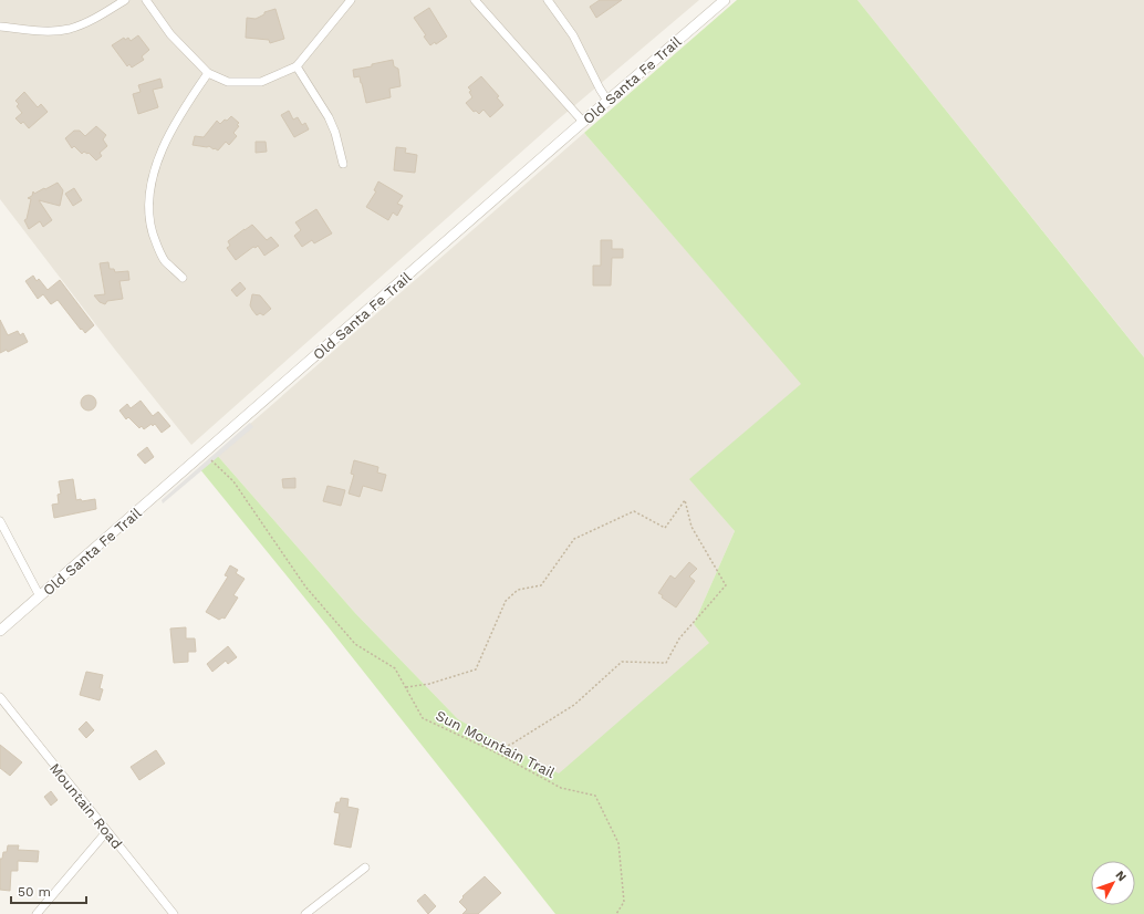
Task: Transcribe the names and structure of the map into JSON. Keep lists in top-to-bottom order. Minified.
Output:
{"streets":{"street":["Old Santa Fe Trail","Mountain Road"],"path":["Sun Mountain Trail"]},"crossings":[["Old Santa Fe Trail","Sun Mountain Trail"]],"scale_bar":"50 m","north":"top right"}
